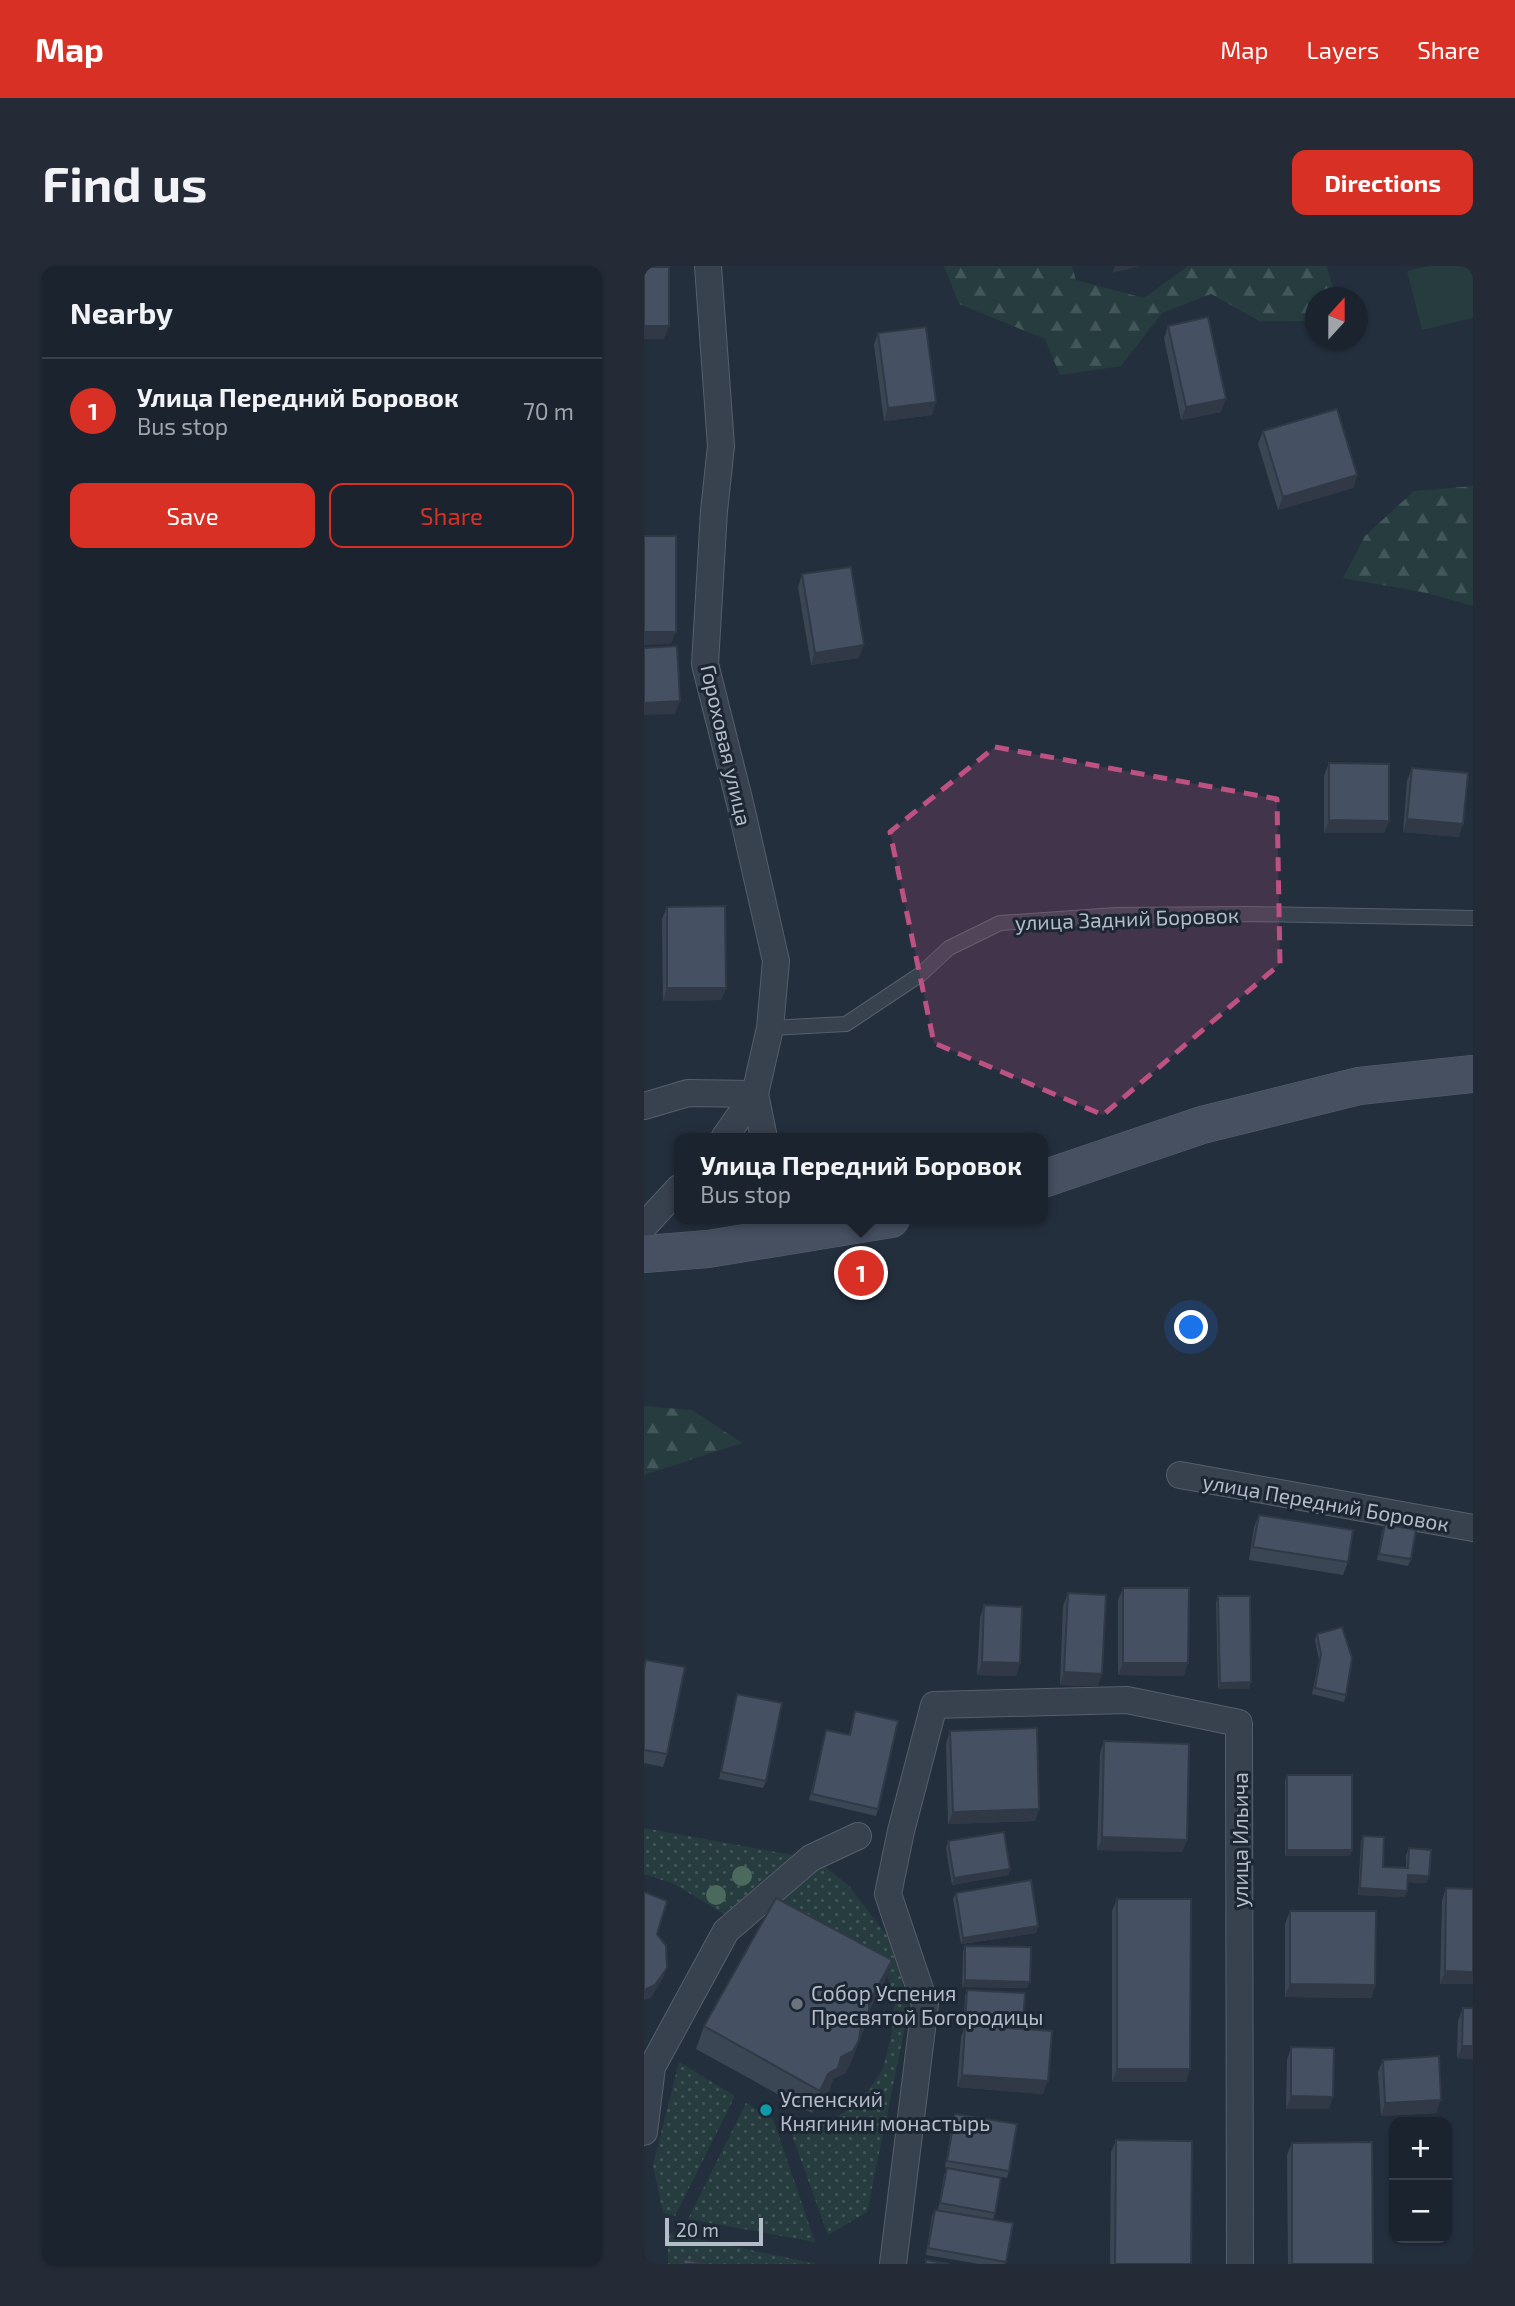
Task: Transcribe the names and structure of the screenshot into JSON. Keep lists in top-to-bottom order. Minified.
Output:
{"streets":{"street":["Гороховая улица","улица Передний Боровок","улица Ильича"],"lane":["улица Задний Боровок"]},"crossings":[["Гороховая улица","улица Задний Боровок"]],"places":["Собор Успения Пресвятой Богородицы","Успенский Княгинин монастырь"],"scale_bar":"20 m","north":"top","page":{"header":"Map","nav":["Map","Layers","Share"],"buttons":["Directions",["Save","Share"]],"title":"Find us","heading":"Nearby","list":[{"mark":"1","name":"Улица Передний Боровок","note":"Bus stop","value":"70 m"}],"popup":["Улица Передний Боровок","Bus stop"],"pins":"1","map_buttons":["+","−"],"scale":"20 m"}}
